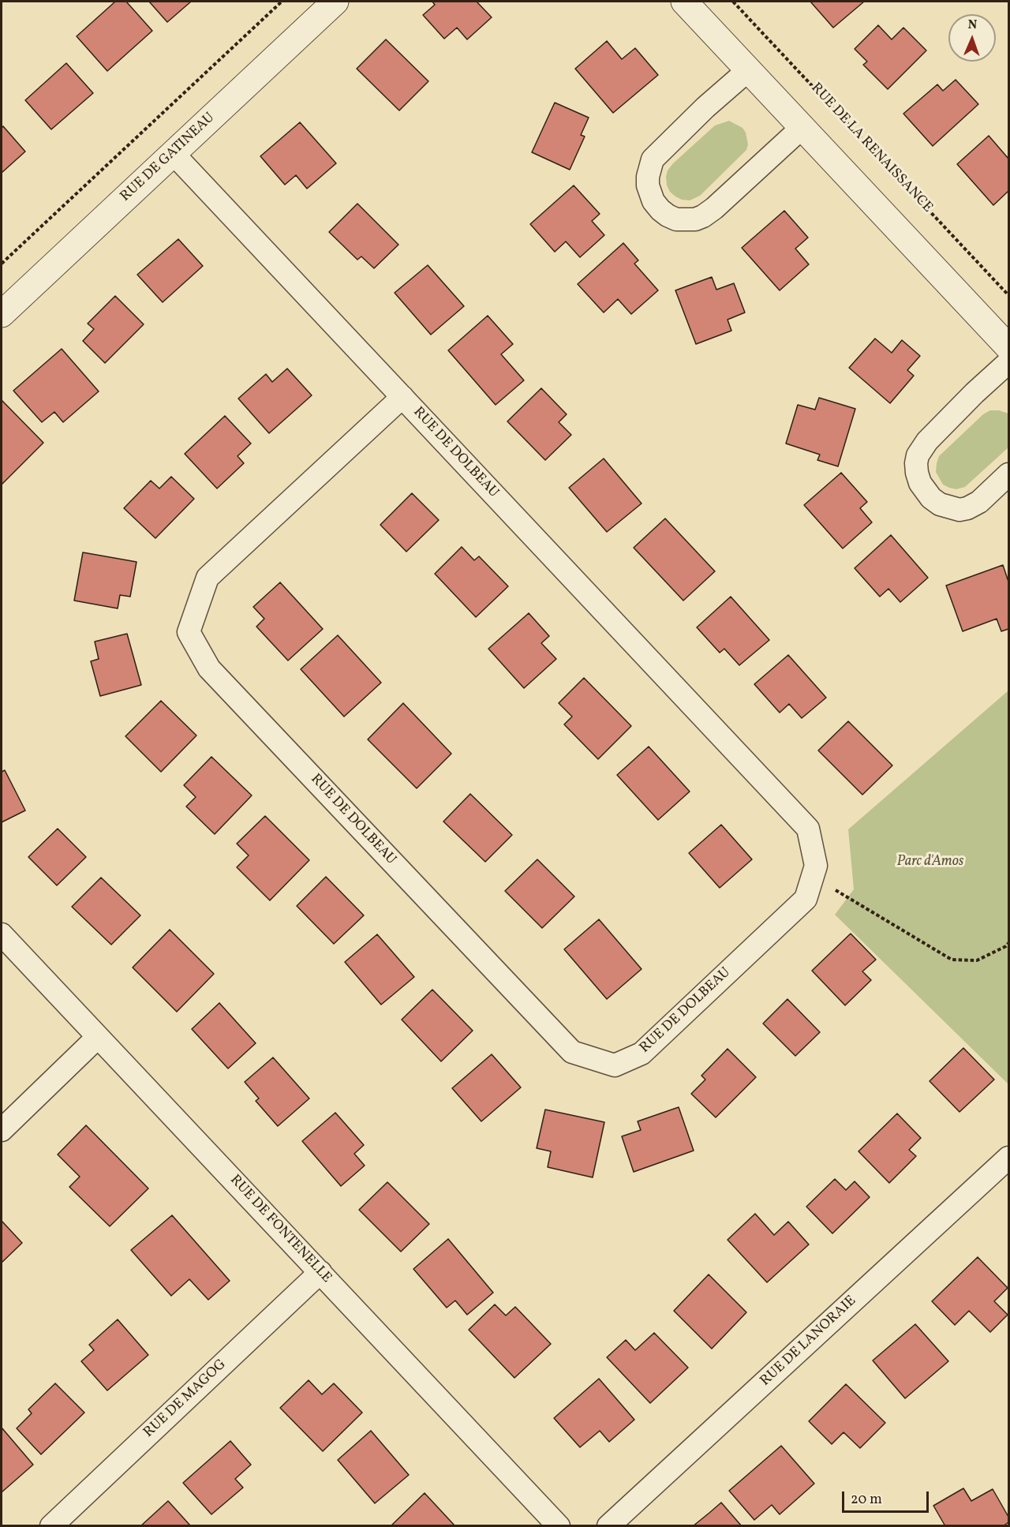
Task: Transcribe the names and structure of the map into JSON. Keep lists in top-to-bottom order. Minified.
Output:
{"streets":{"street":["RUE DE GATINEAU","RUE DE DOLBEAU","RUE DE FONTENELLE","RUE DE LANORAIE","RUE DE MAGOG"],"path":["RUE DE LA RENAISSANCE"]},"crossings":[["RUE DE GATINEAU","RUE DE DOLBEAU"],["RUE DE FONTENELLE","RUE DE MAGOG"]],"parks":["Parc d'Amos"],"scale_bar":"20 m","north":"top"}
